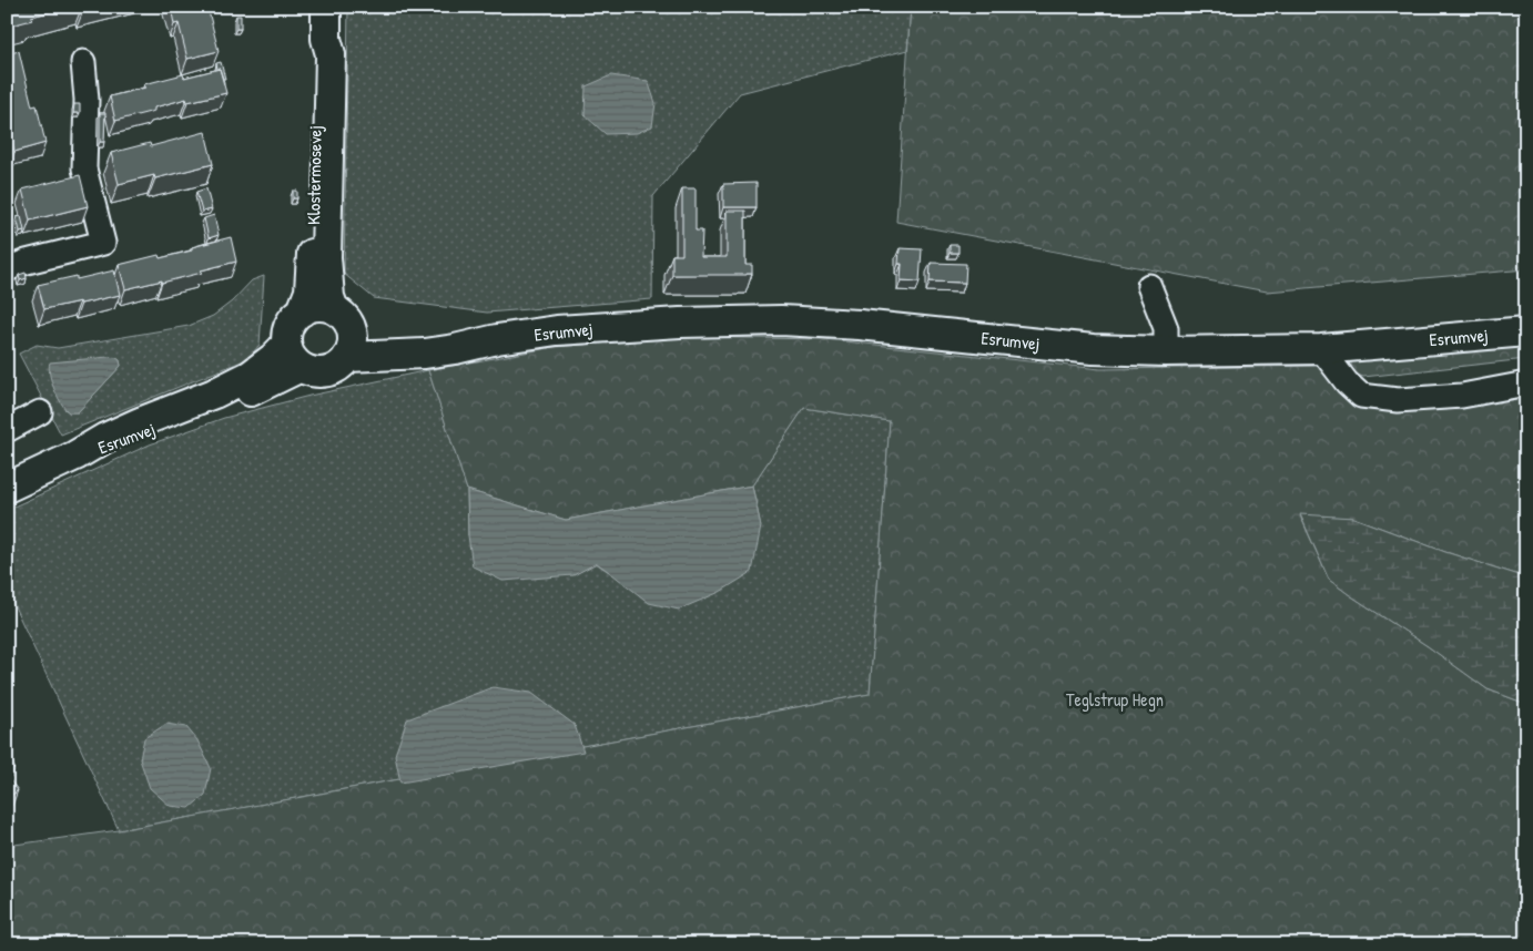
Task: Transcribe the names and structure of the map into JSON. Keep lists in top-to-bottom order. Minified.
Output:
{"streets":{"main road":["Klostermosevej","Esrumvej"]},"crossings":[["Klostermosevej","Esrumvej"]],"parks":["Teglstrup Hegn"]}
